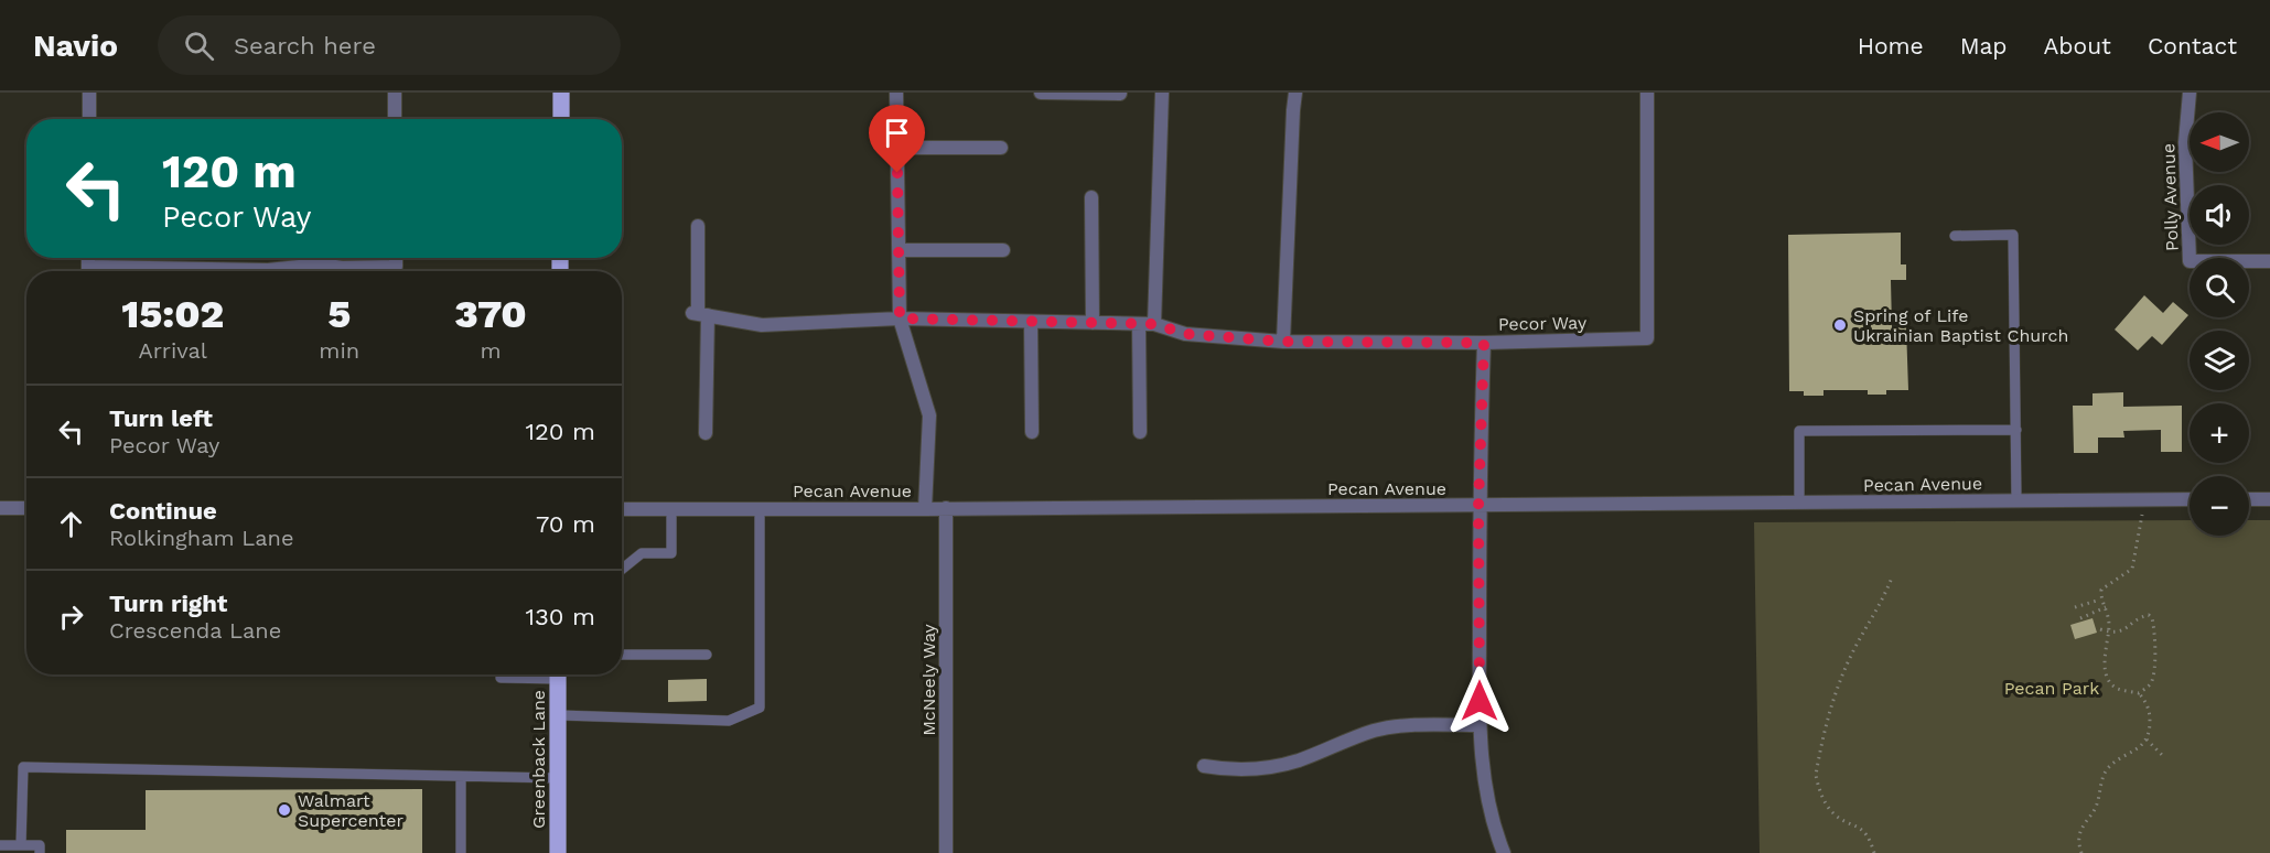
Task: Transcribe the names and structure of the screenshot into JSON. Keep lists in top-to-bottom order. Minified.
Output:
{"streets":{"main road":["Greenback Lane"],"street":["Polly Avenue","Pecor Way","Pecan Avenue","McNeely Way"]},"crossings":[["Pecan Avenue","McNeely Way"]],"parks":["Pecan Park"],"places":["Spring of Life Ukrainian Baptist Church","Walmart Supercenter"],"north":"left","page":{"header":"Navio","search":"Search here","nav":["Home","Map","About","Contact"],"map_buttons":["+","−"],"turn":["120 m","Pecor Way"],"eta":["15:02","Arrival","5","min","370","m"],"list":[{"name":"Turn left","note":"Pecor Way","value":"120 m"},{"name":"Continue","note":"Rolkingham Lane","value":"70 m"},{"name":"Turn right","note":"Crescenda Lane","value":"130 m"}]}}
